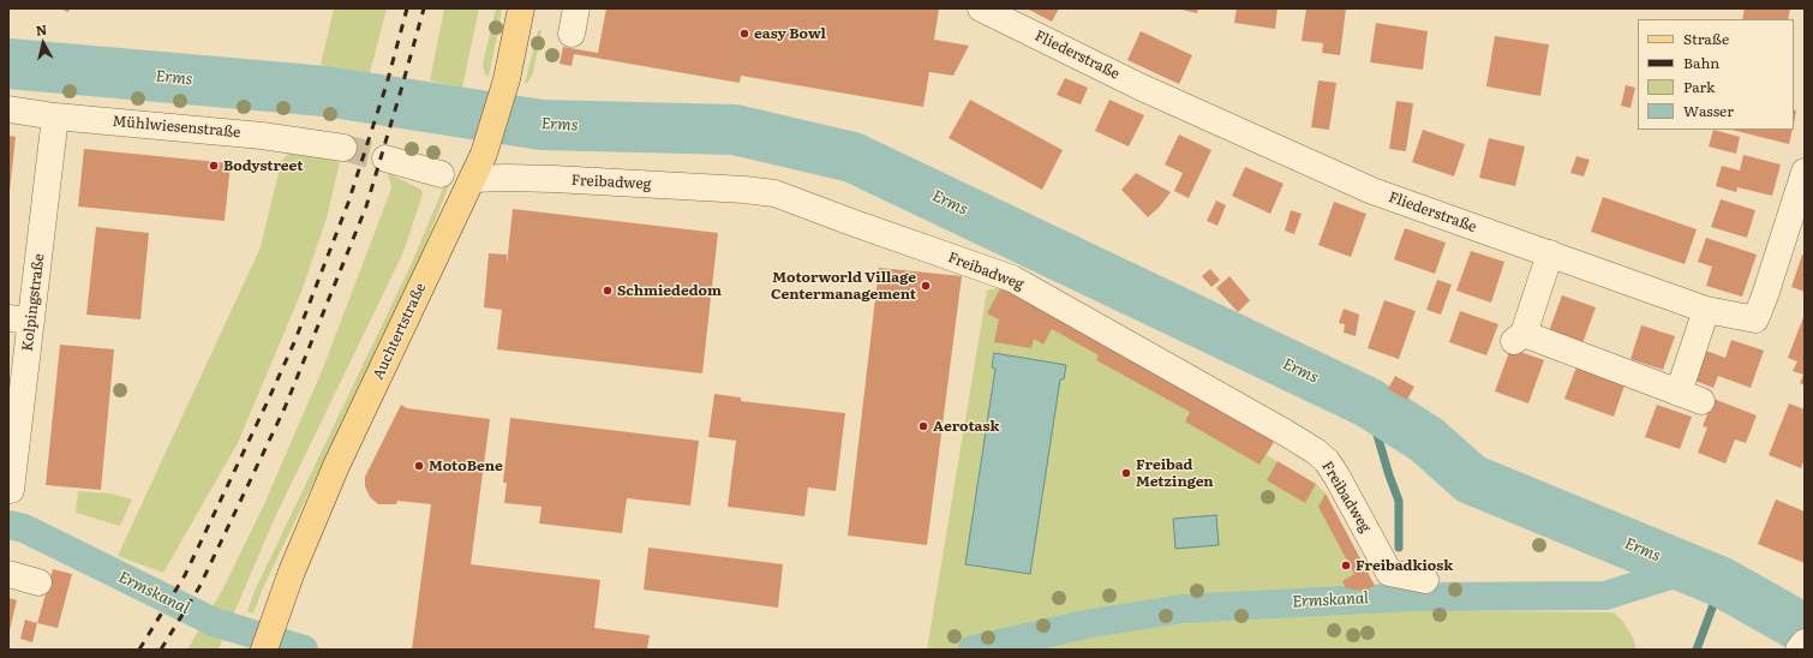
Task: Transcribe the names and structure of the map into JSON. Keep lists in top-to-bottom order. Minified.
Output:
{"streets":{"main road":["Auchtertstraße"],"street":["Fliederstraße","Mühlwiesenstraße","Freibadweg","Kolpingstraße"]},"crossings":[["Mühlwiesenstraße","Kolpingstraße"],["Freibadweg","Auchtertstraße"]],"water":["Erms","Ermskanal"],"places":["easy Bowl","Bodystreet","Motorworld Village Centermanagement","Schmiededom","Aerotask","MotoBene","Freibad Metzingen","Freibadkiosk"],"legend":["Straße","Bahn","Park","Wasser"],"north":"top"}
